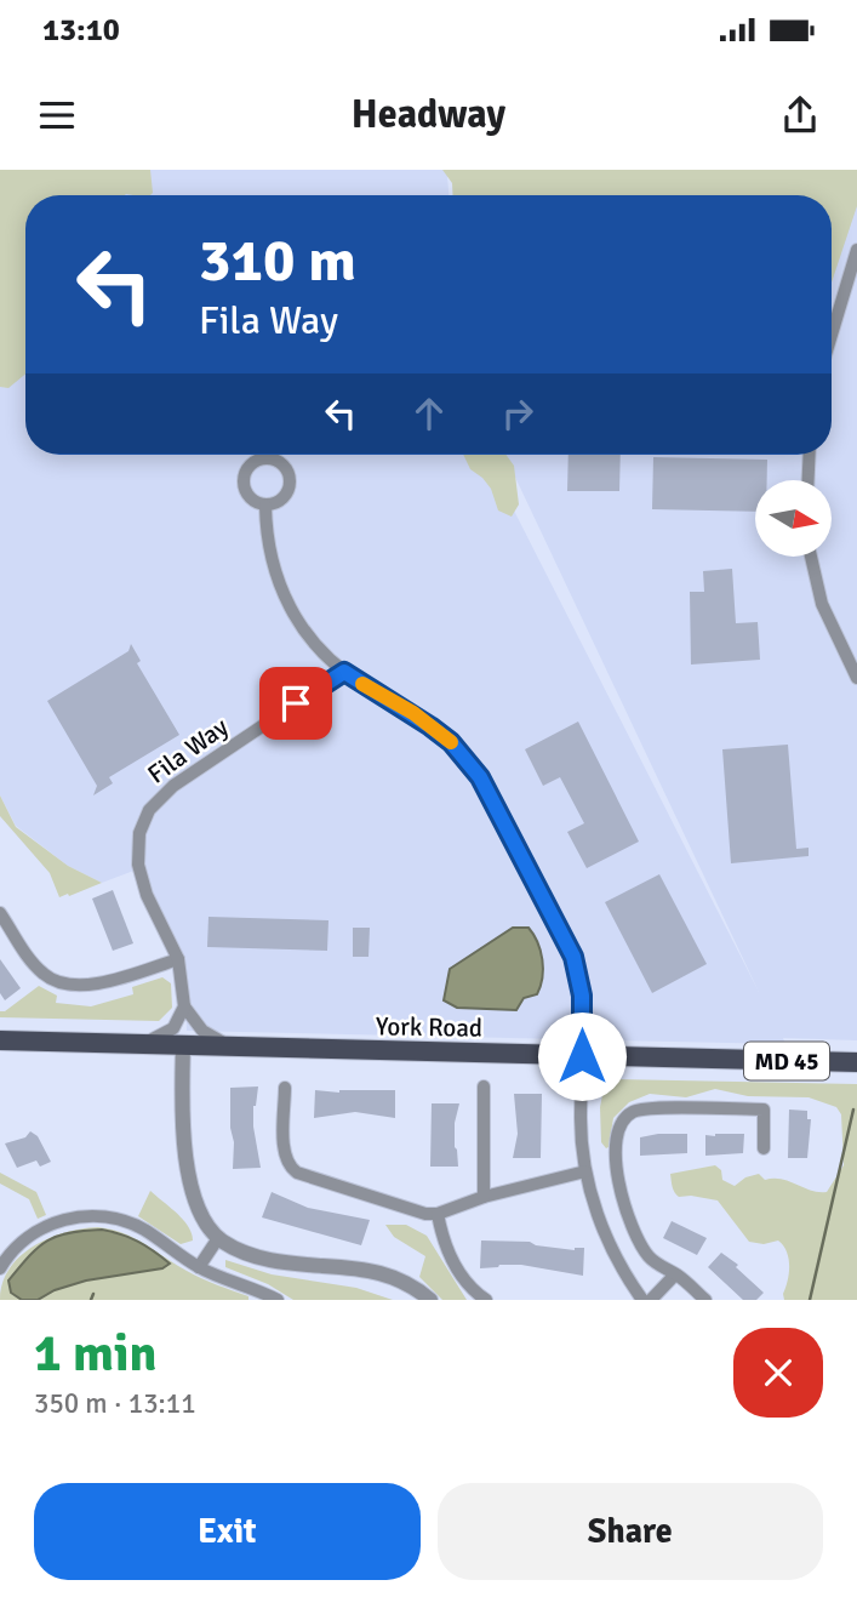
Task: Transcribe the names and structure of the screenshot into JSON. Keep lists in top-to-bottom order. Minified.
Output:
{"streets":{"main road":["York Road","MD 45"],"street":["Fila Way"]},"north":"right","page":{"status":"13:10","header":"Headway","turn":["310 m","Fila Way"],"heading":["1 min","350 m · 13:11"],"buttons":["Exit","Share"]}}
